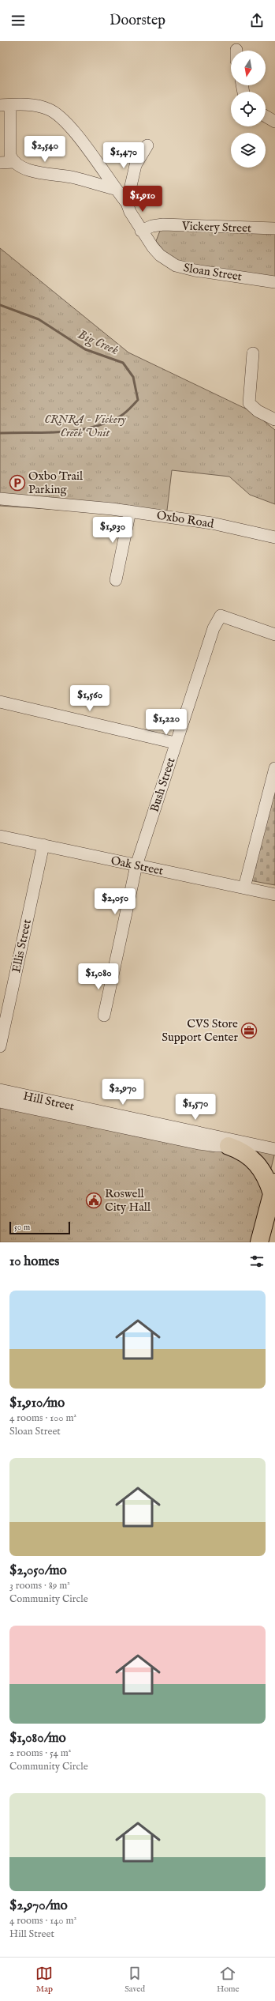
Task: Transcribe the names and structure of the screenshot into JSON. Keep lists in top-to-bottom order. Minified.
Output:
{"streets":{"street":["Vickery Street","Sloan Street","Oxbo Road","Bush Street","Oak Street","Ellis Street","Hill Street"]},"crossings":[["Vickery Street","Sloan Street"],["Bush Street","Oak Street"],["Oak Street","Ellis Street"]],"water":["Big Creek"],"parks":["CRNRA - Vickery Creek Unit"],"places":{"parking":["Oxbo Trail Parking"],"office":["CVS Store Support Center"],"public building":["Roswell City Hall"]},"scale_bar":"50 m","north":"bottom","page":{"header":"Doorstep","price":["$2,540","$1,470","$1,910","$1,930","$1,560","$1,220","$2,050","$1,080","$2,970","$1,570"],"scale":"50 m","heading":"10 homes","list":[{"name":"$1,910/mo","note":"4 rooms · 100 m² · Sloan Street"},{"name":"$2,050/mo","note":"3 rooms · 89 m² · Community Circle"},{"name":"$1,080/mo","note":"2 rooms · 54 m² · Community Circle"},{"name":"$2,970/mo","note":"4 rooms · 140 m² · Hill Street"}],"tabs":["Map","Saved","Home"]}}
